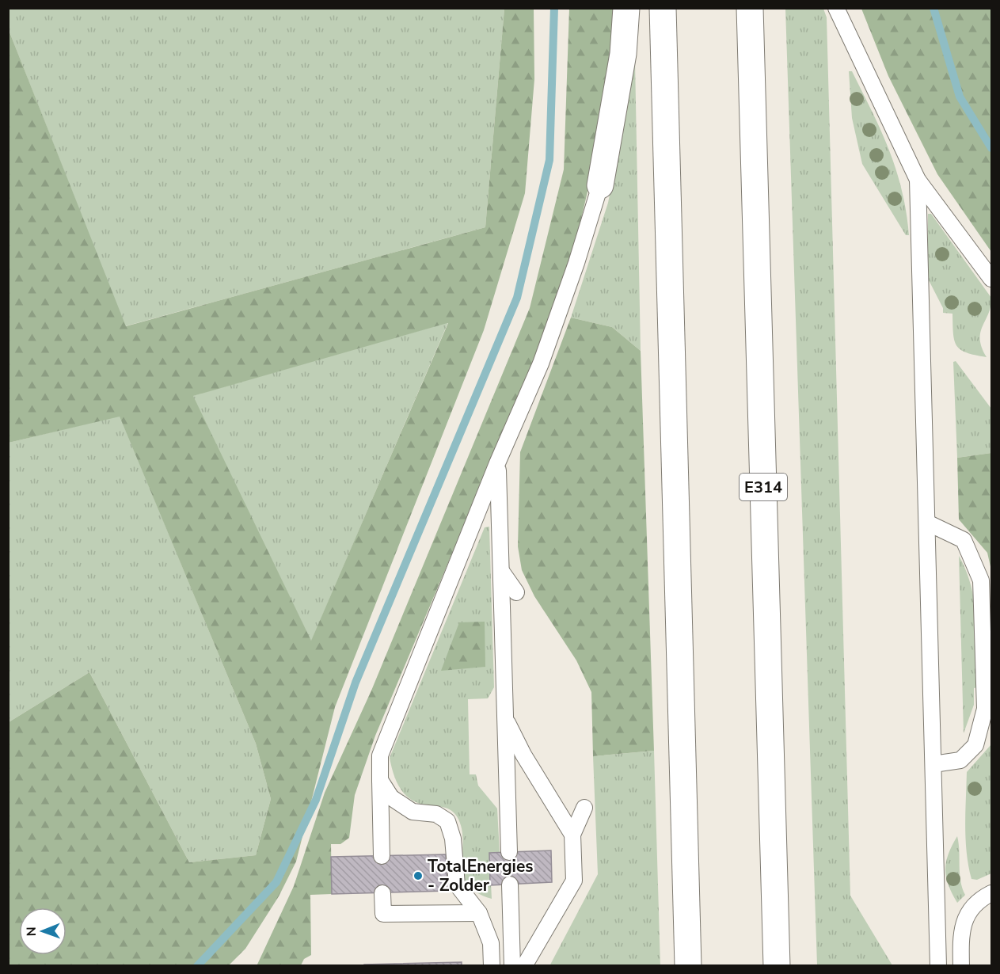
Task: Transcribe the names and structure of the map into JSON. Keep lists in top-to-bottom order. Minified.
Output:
{"streets":{"highway":["E314"]},"places":["TotalEnergies - Zolder"],"north":"left"}
